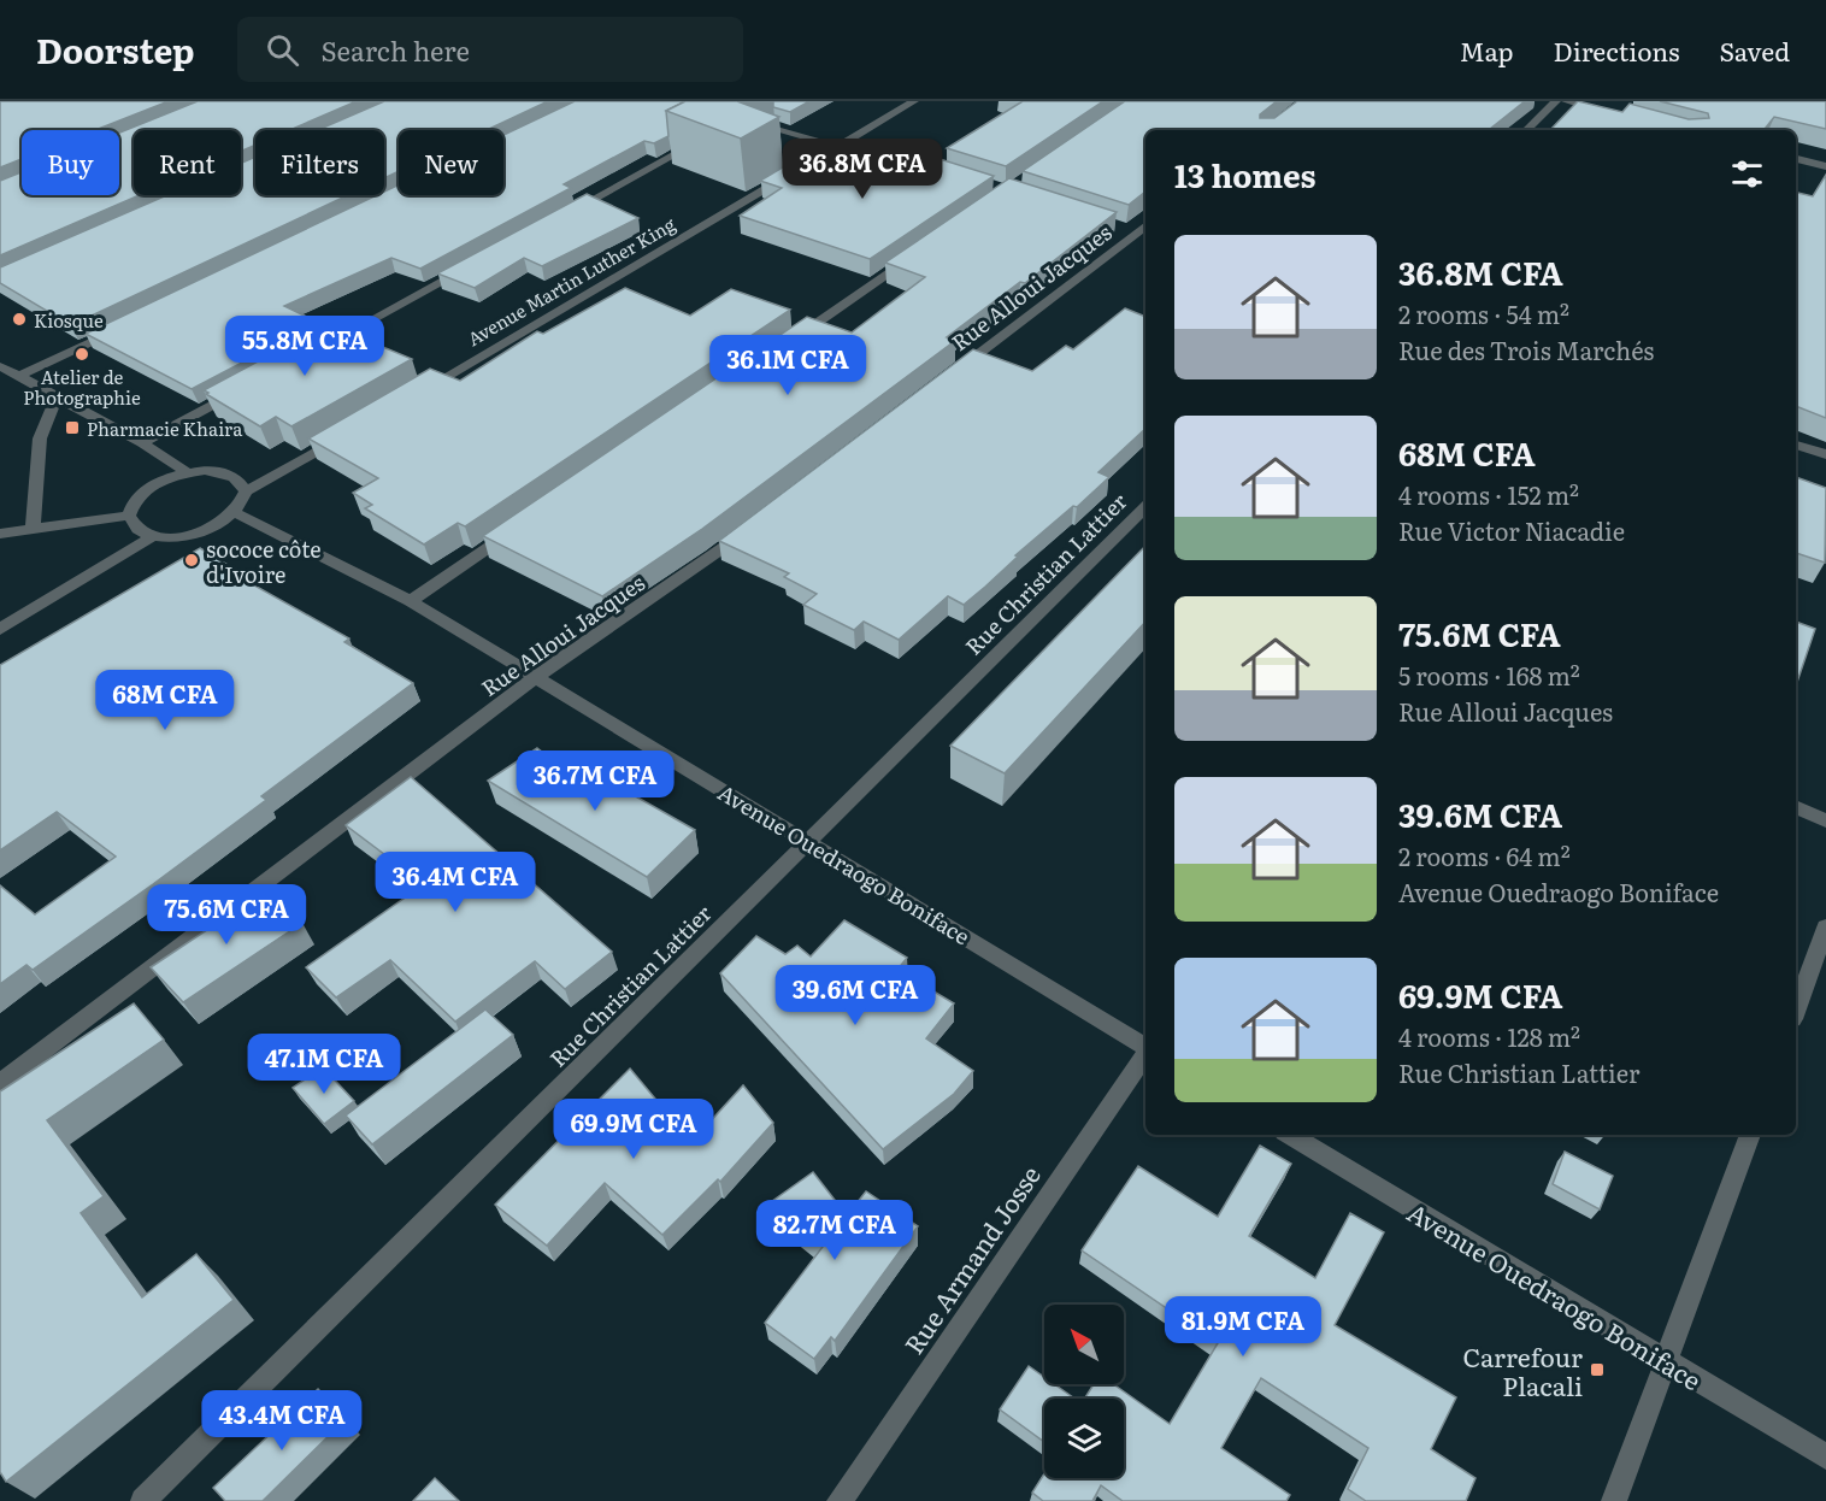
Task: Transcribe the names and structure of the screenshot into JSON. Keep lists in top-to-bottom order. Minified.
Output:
{"streets":{"street":["Avenue Martin Luther King","Rue Alloui Jacques","Rue Christian Lattier","Avenue Ouedraogo Boniface","Rue Armand Josse"]},"crossings":[["Rue Alloui Jacques","Avenue Ouedraogo Boniface"],["Rue Christian Lattier","Avenue Ouedraogo Boniface"]],"places":{"other":["Kiosque","Atelier de Photographie","sococe côte d'Ivoire"],"transit":["Pharmacie Khaira","Carrefour Placali"]},"north":"top left","page":{"header":"Doorstep","search":"Search here","nav":["Map","Directions","Saved"],"chip":["Buy","Rent","Filters","New"],"heading":"13 homes","price":["36.8M CFA","55.8M CFA","36.1M CFA","68M CFA","36.7M CFA","36.4M CFA","75.6M CFA","39.6M CFA","47.1M CFA","69.9M CFA","82.7M CFA","81.9M CFA","43.4M CFA"],"list":[{"name":"36.8M CFA","note":"2 rooms · 54 m² · Rue des Trois Marchés"},{"name":"68M CFA","note":"4 rooms · 152 m² · Rue Victor Niacadie"},{"name":"75.6M CFA","note":"5 rooms · 168 m² · Rue Alloui Jacques"},{"name":"39.6M CFA","note":"2 rooms · 64 m² · Avenue Ouedraogo Boniface"},{"name":"69.9M CFA","note":"4 rooms · 128 m² · Rue Christian Lattier"}]}}
